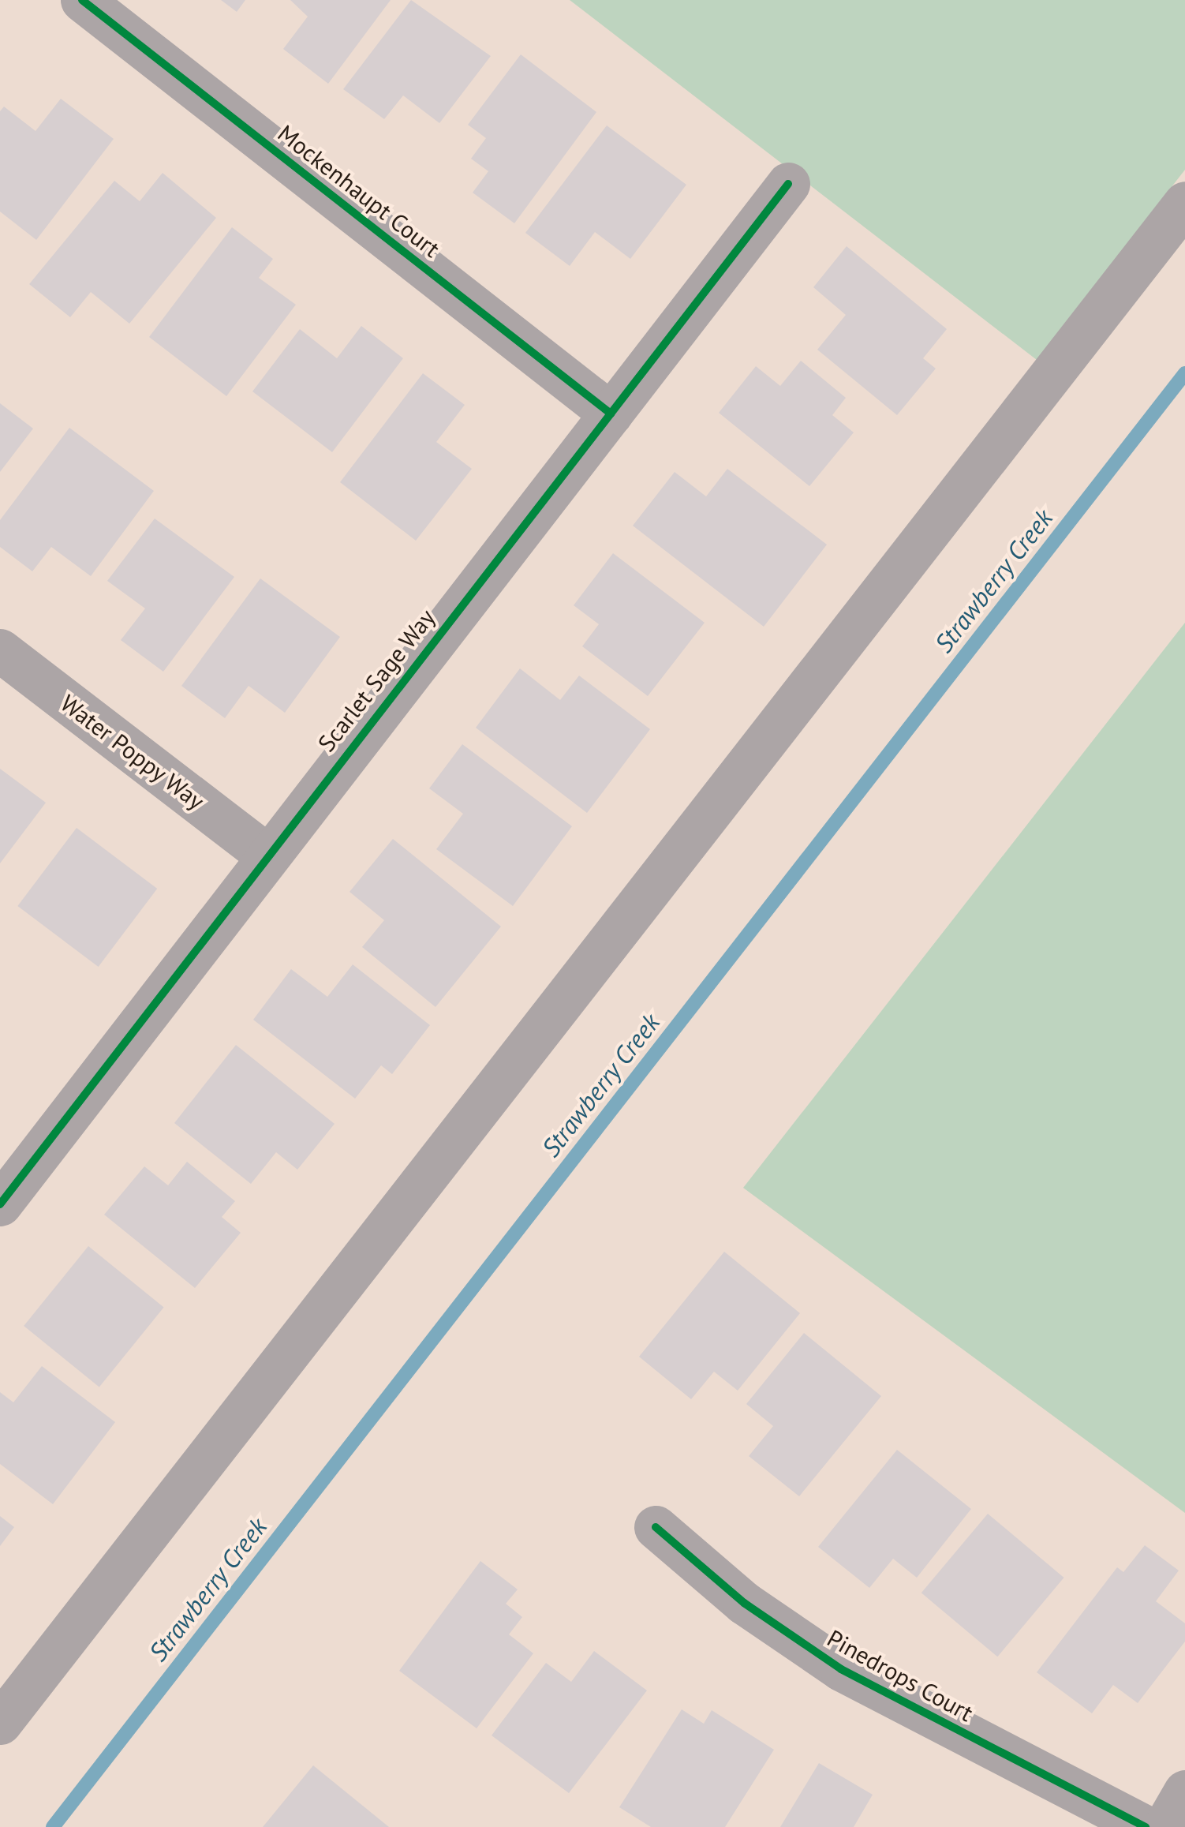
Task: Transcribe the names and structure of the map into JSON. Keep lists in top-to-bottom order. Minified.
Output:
{"streets":{"street":["Mockenhaupt Court","Scarlet Sage Way","Water Poppy Way","Pinedrops Court"]},"crossings":[["Mockenhaupt Court","Scarlet Sage Way"],["Scarlet Sage Way","Water Poppy Way"]],"water":["Strawberry Creek"]}
